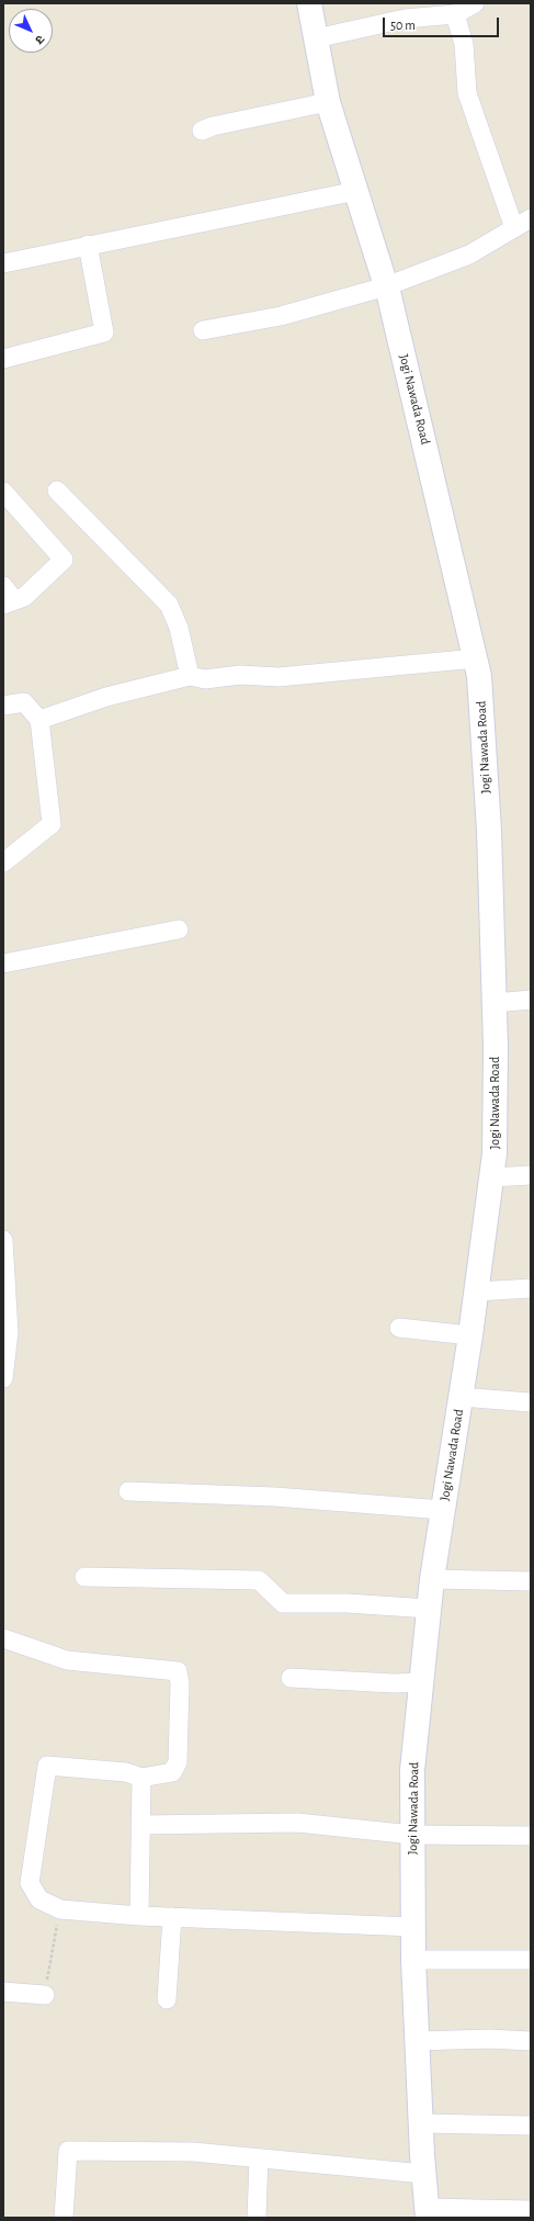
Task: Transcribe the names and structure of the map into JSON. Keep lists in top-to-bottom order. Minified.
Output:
{"streets":{"street":["Jogi Nawada Road"]},"scale_bar":"50 m","north":"bottom right"}
